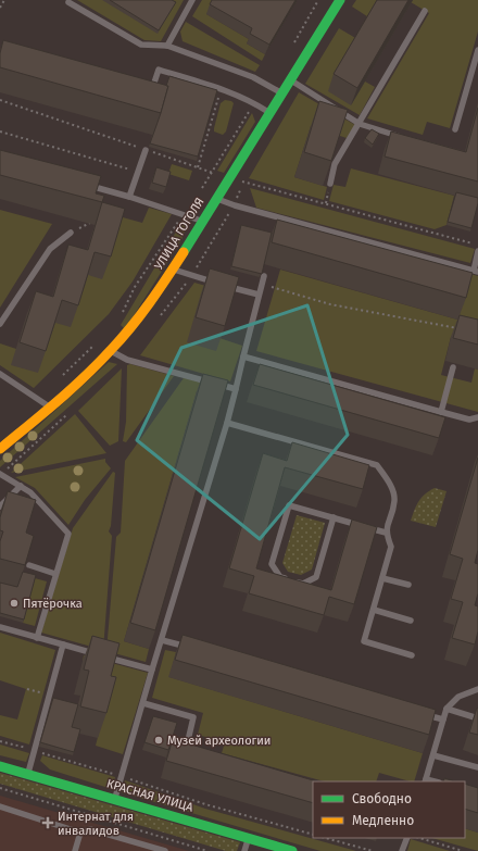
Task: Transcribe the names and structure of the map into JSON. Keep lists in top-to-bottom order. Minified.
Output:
{"streets":{"street":["УЛИЦА ГОГОЛЯ","КРАСНАЯ УЛИЦА"]},"places":{"other":["Пятёрочка","Музей археологии"],"health":["Интернат для инвалидов"]},"legend":["Свободно","Медленно"]}
